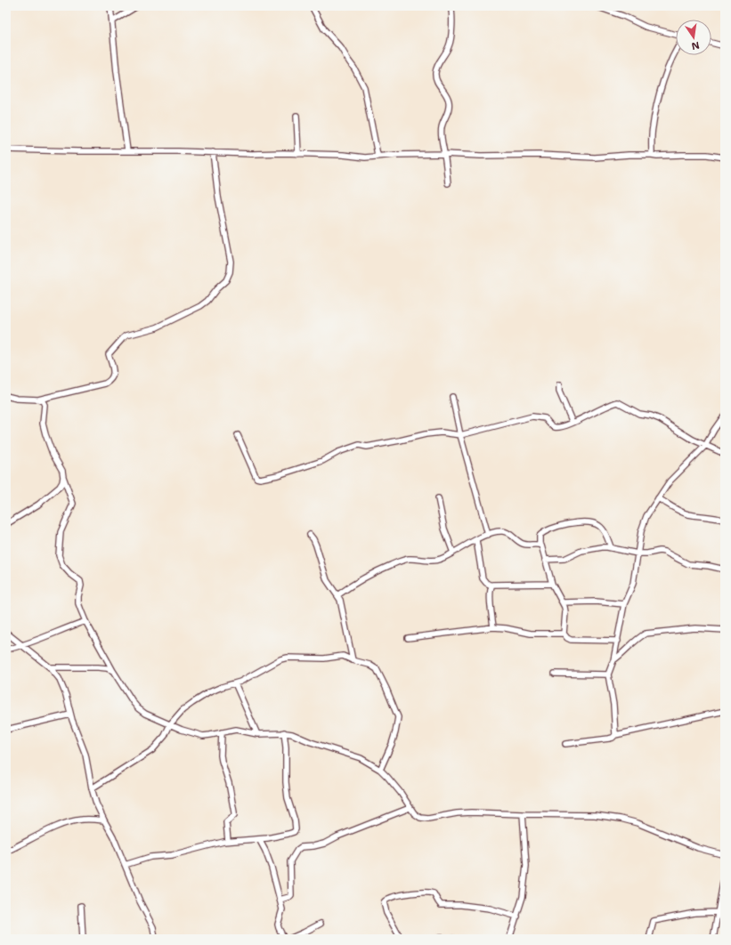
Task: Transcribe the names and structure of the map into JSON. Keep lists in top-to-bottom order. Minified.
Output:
{"north":"bottom"}
